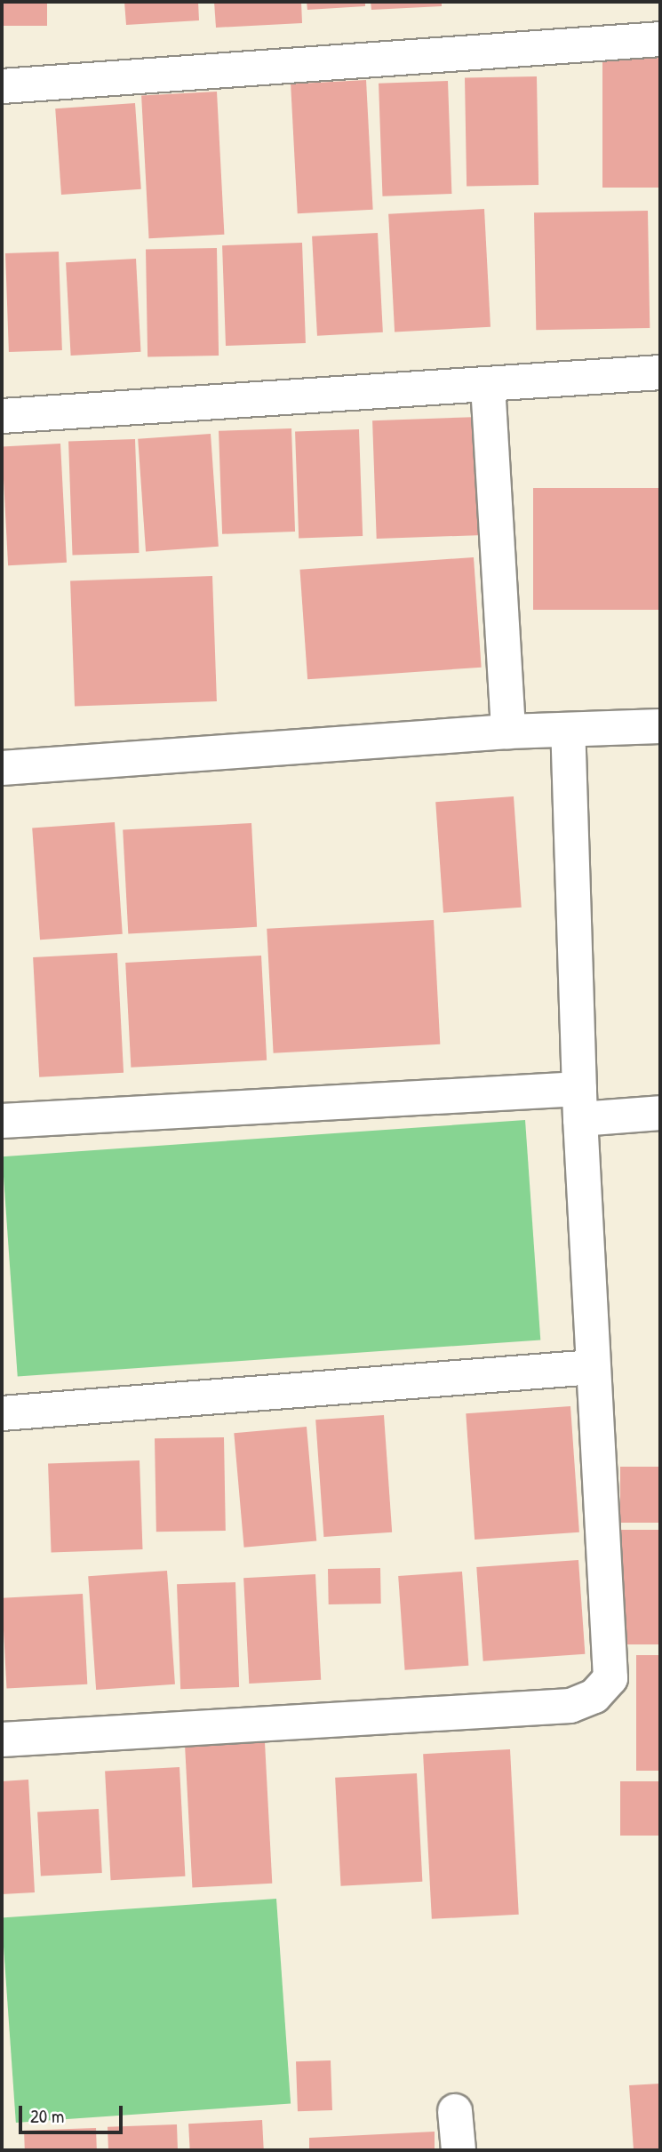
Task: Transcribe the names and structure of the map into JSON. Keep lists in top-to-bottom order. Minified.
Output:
{"scale_bar":"20 m"}
